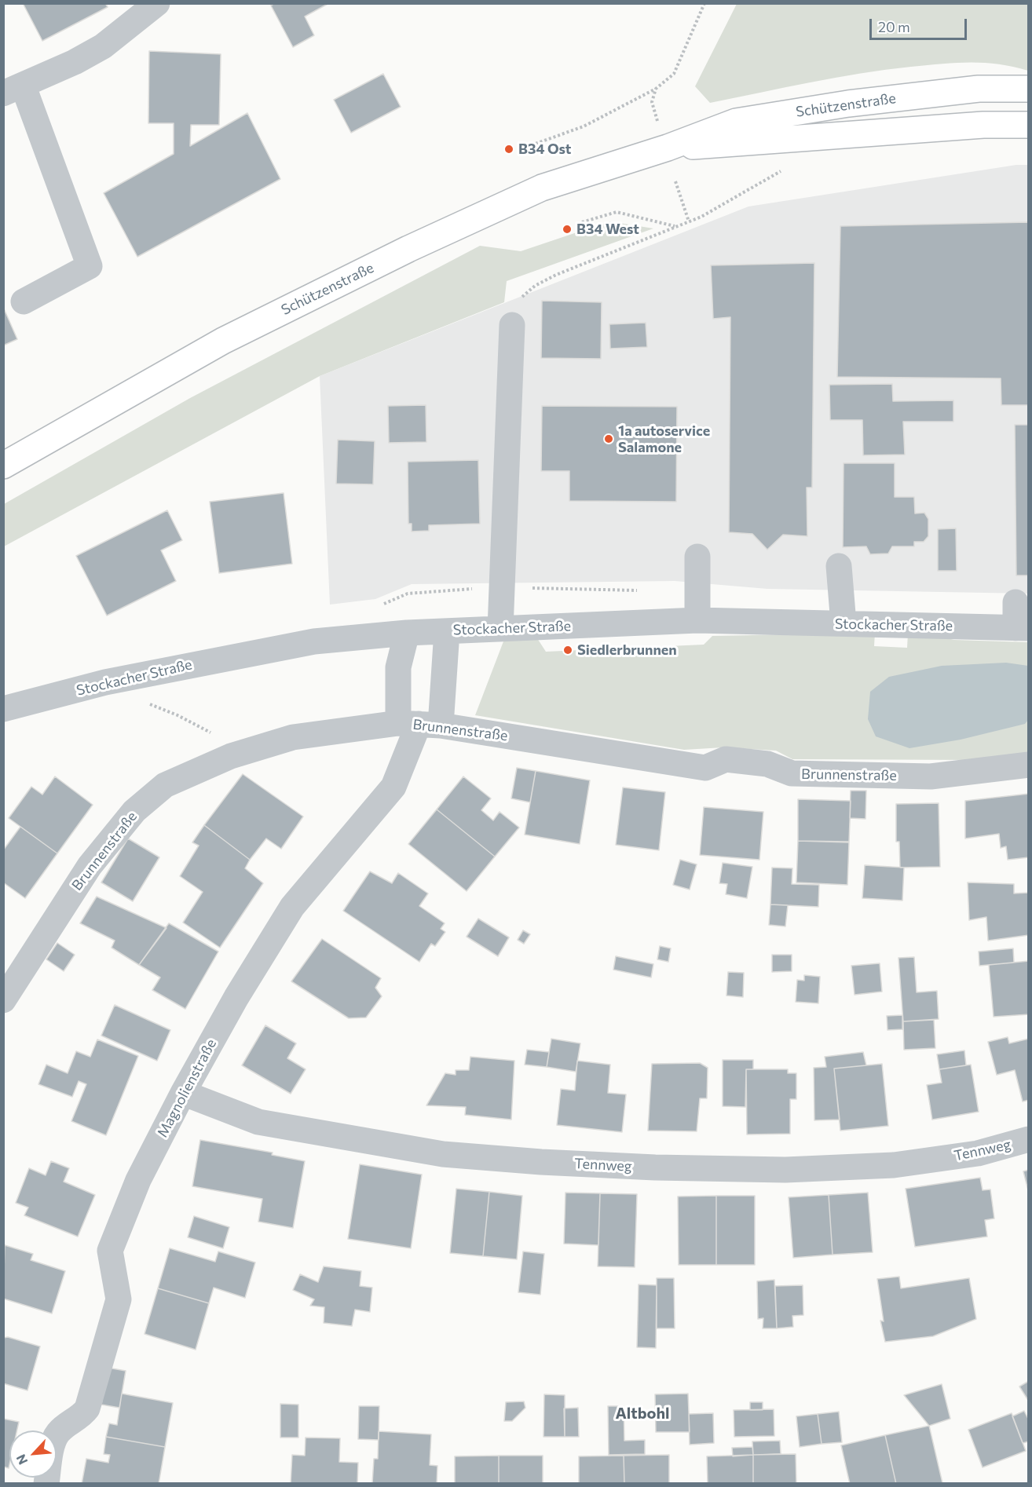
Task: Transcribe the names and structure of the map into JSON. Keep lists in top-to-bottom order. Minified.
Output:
{"streets":{"main road":["Schützenstraße"],"street":["Stockacher Straße","Brunnenstraße","Magnolienstraße","Tennweg"]},"crossings":[["Brunnenstraße","Magnolienstraße"],["Magnolienstraße","Tennweg"]],"districts":["Altbohl"],"places":["B34 Ost","B34 West","1a autoservice Salamone","Siedlerbrunnen"],"scale_bar":"20 m","north":"bottom left"}
